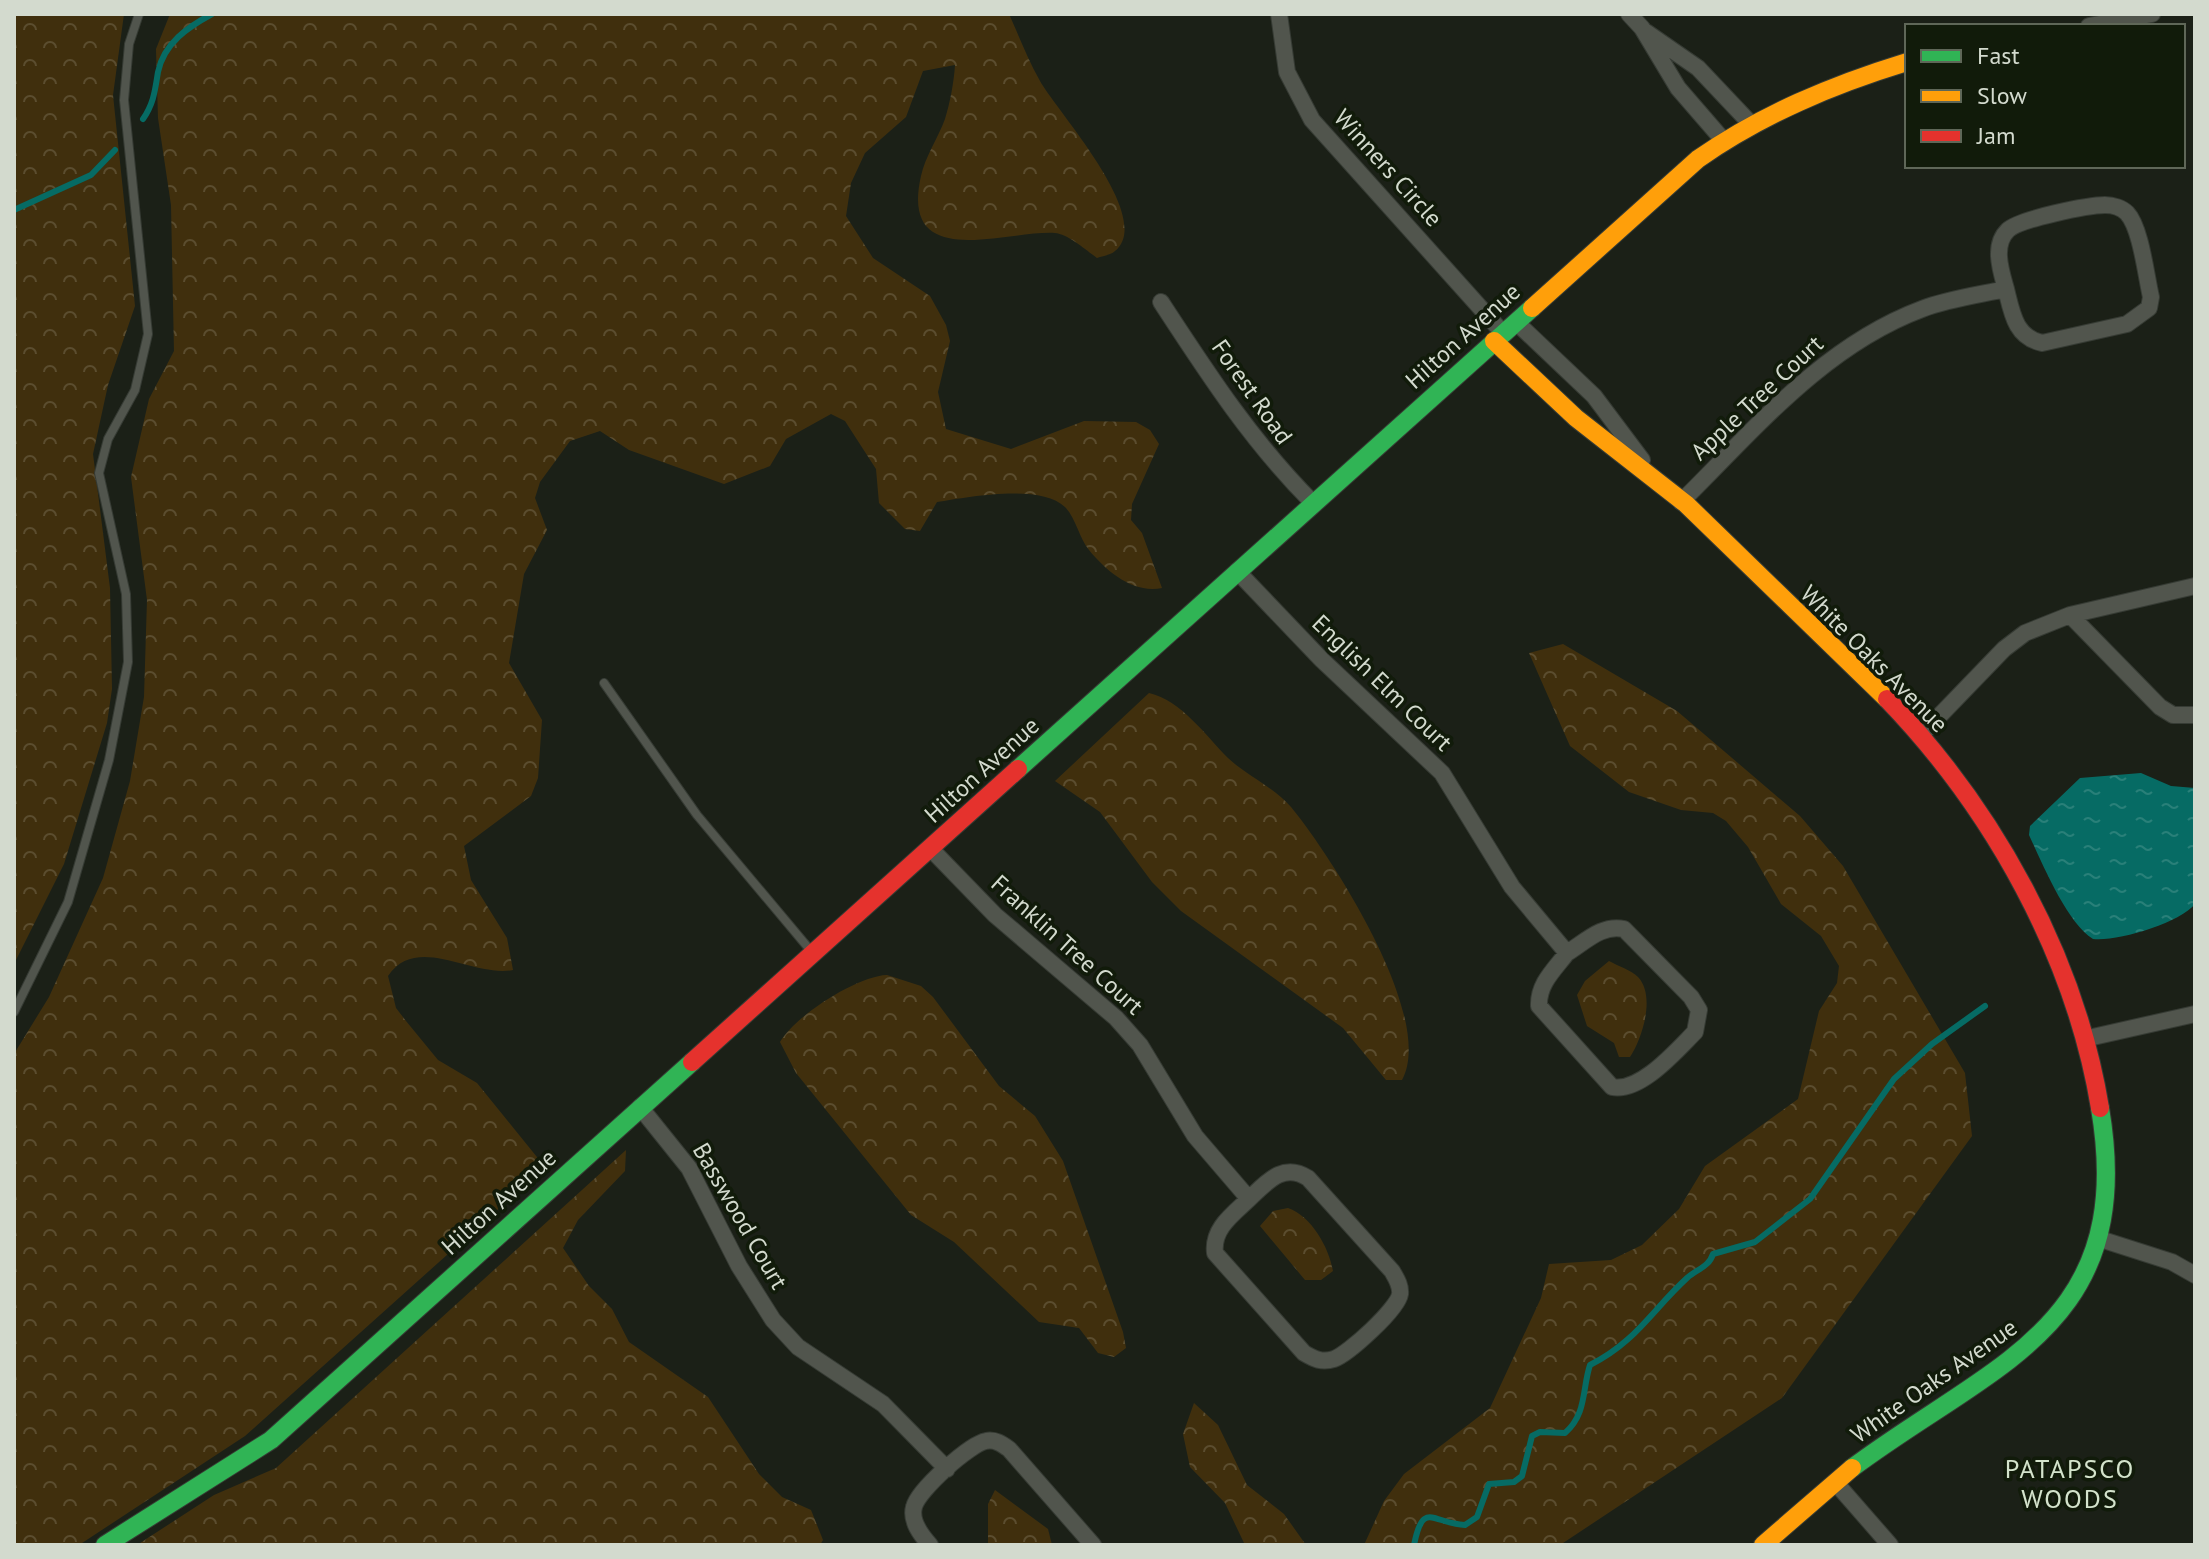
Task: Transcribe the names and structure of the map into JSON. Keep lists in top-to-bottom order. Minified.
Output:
{"streets":{"street":["Winners Circle","Hilton Avenue","Forest Road","Apple Tree Court","White Oaks Avenue","English Elm Court","Franklin Tree Court","Basswood Court"]},"crossings":[["Winners Circle","Hilton Avenue"],["Winners Circle","White Oaks Avenue"],["Hilton Avenue","Forest Road"],["Hilton Avenue","White Oaks Avenue"],["Hilton Avenue","English Elm Court"],["Hilton Avenue","Franklin Tree Court"],["Hilton Avenue","Basswood Court"],["Apple Tree Court","White Oaks Avenue"]],"districts":["PATAPSCO WOODS"],"legend":["Fast","Slow","Jam"]}
